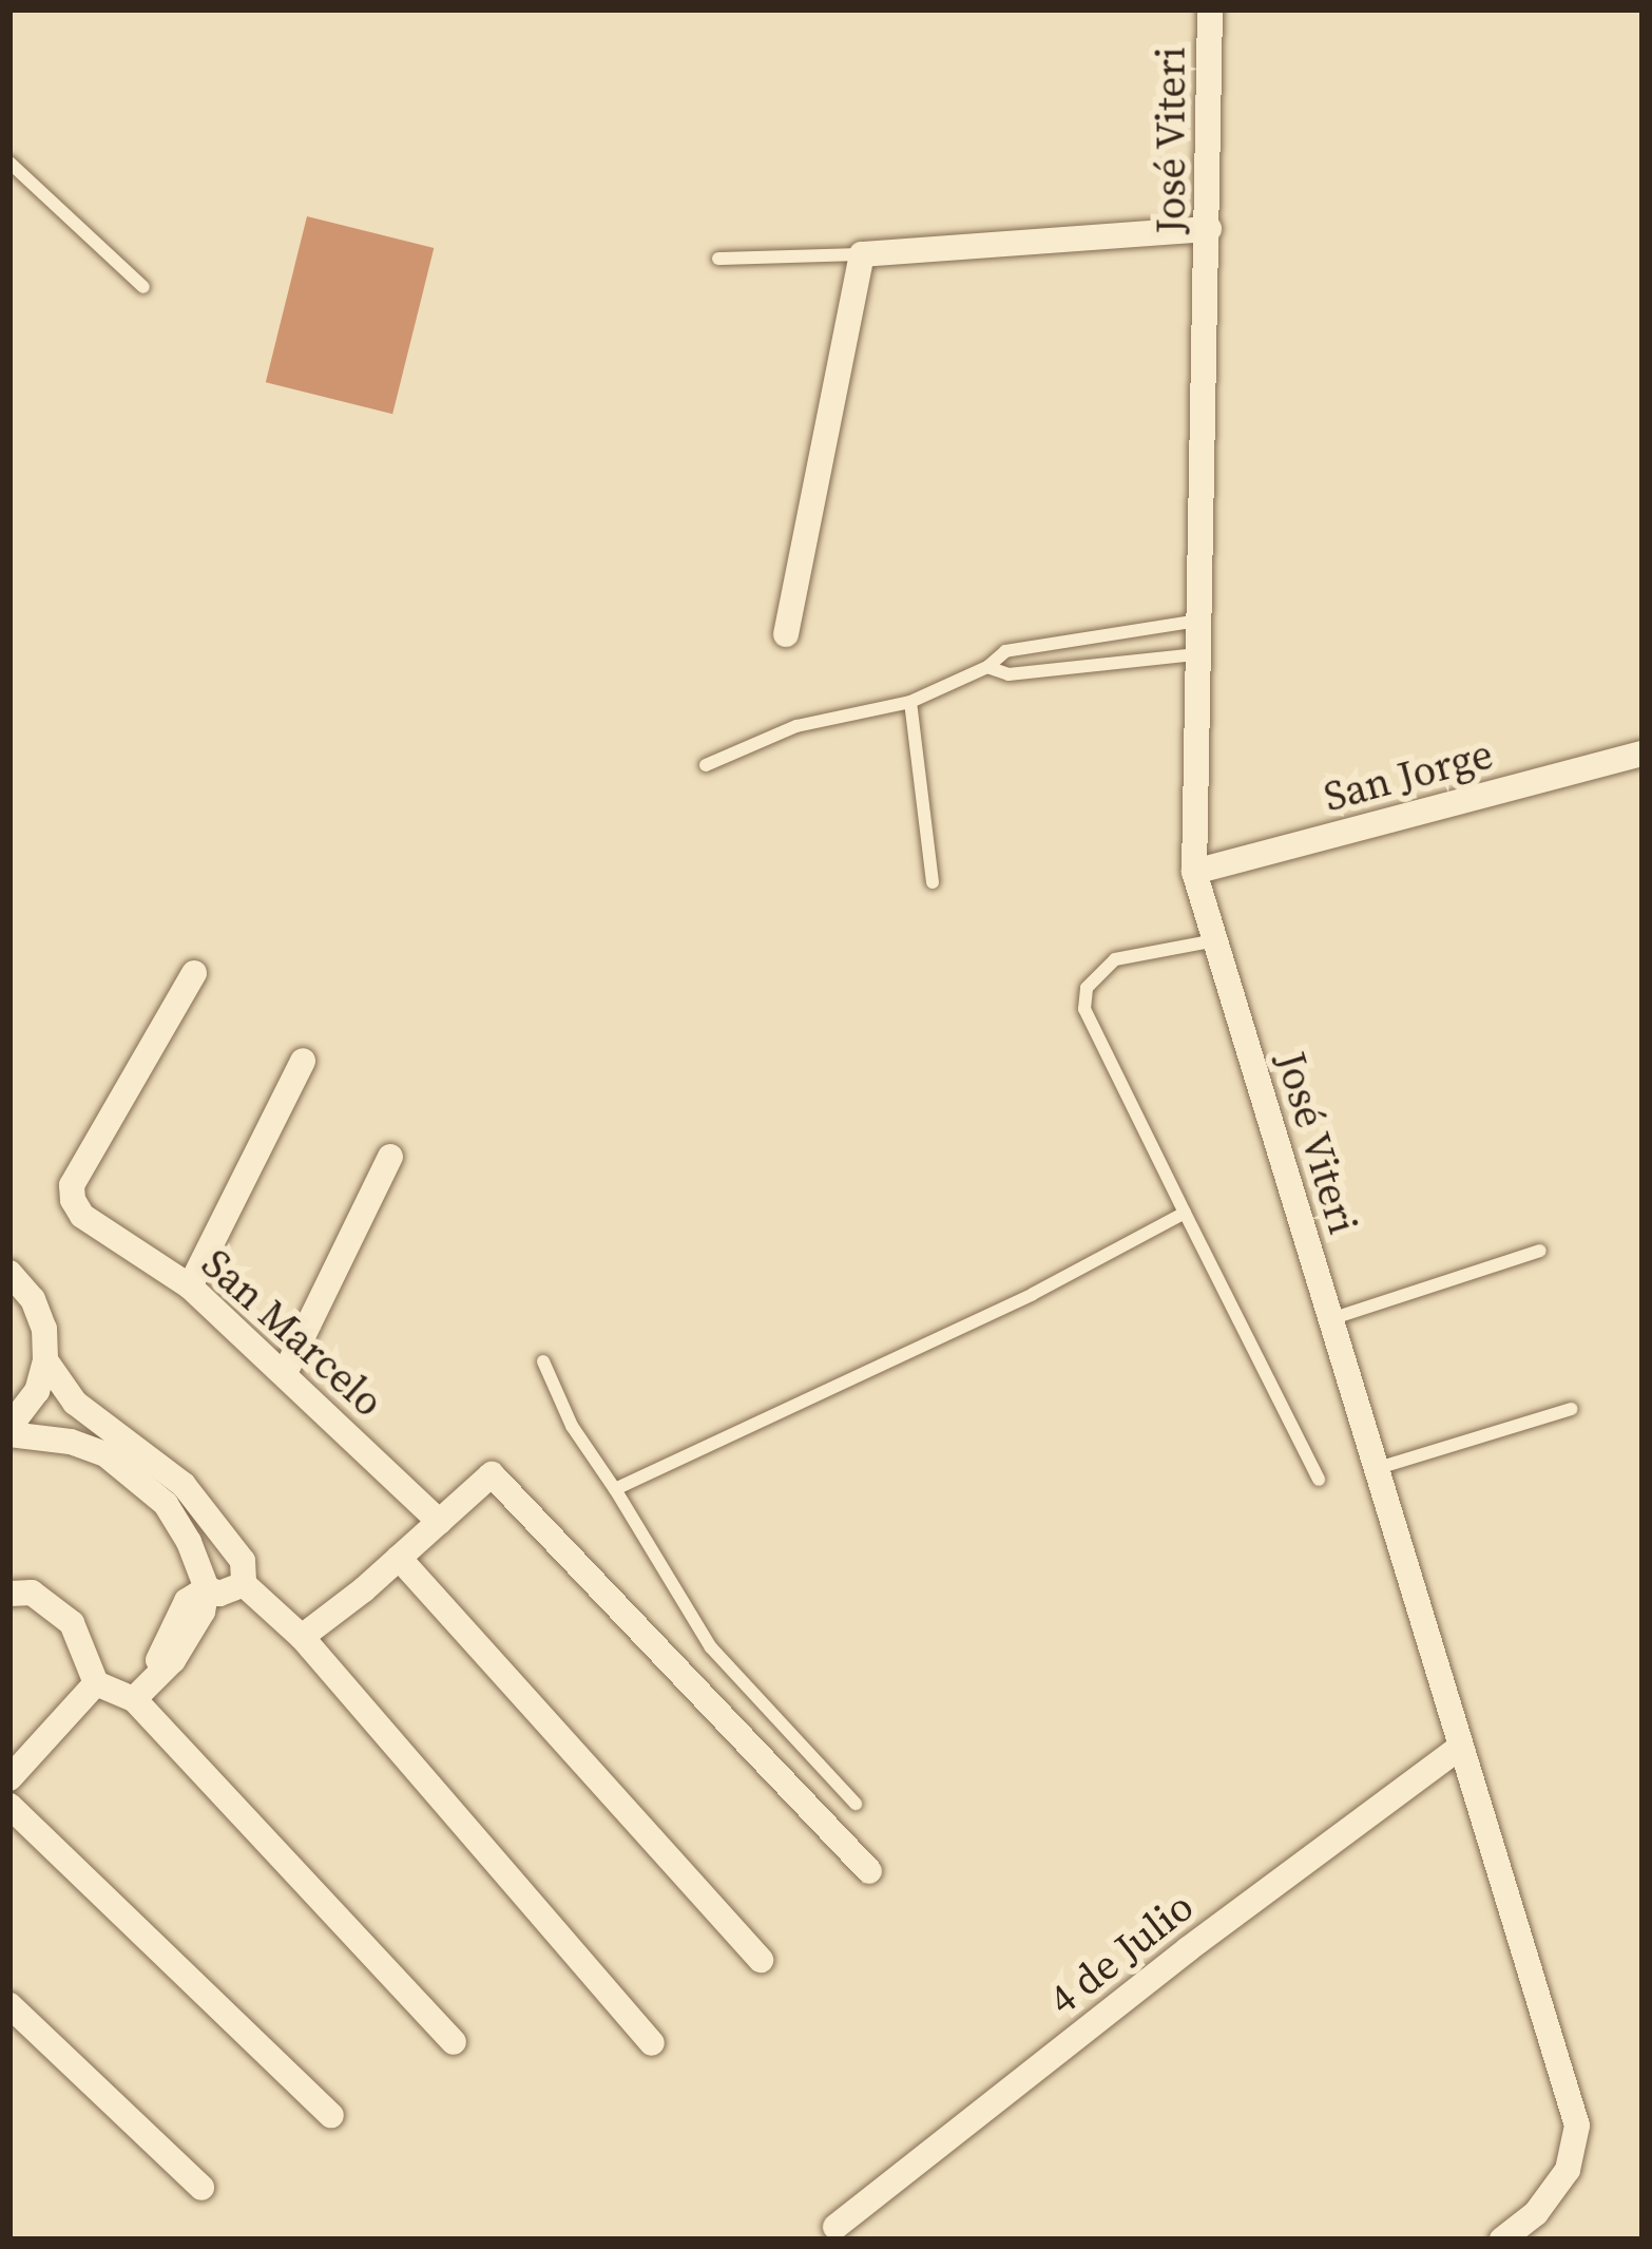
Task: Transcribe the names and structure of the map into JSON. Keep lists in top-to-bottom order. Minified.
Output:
{"streets":{"street":["José Viteri","San Jorge","San Marcelo","4 de Julio"]},"crossings":[["José Viteri","San Jorge"],["José Viteri","4 de Julio"]]}
